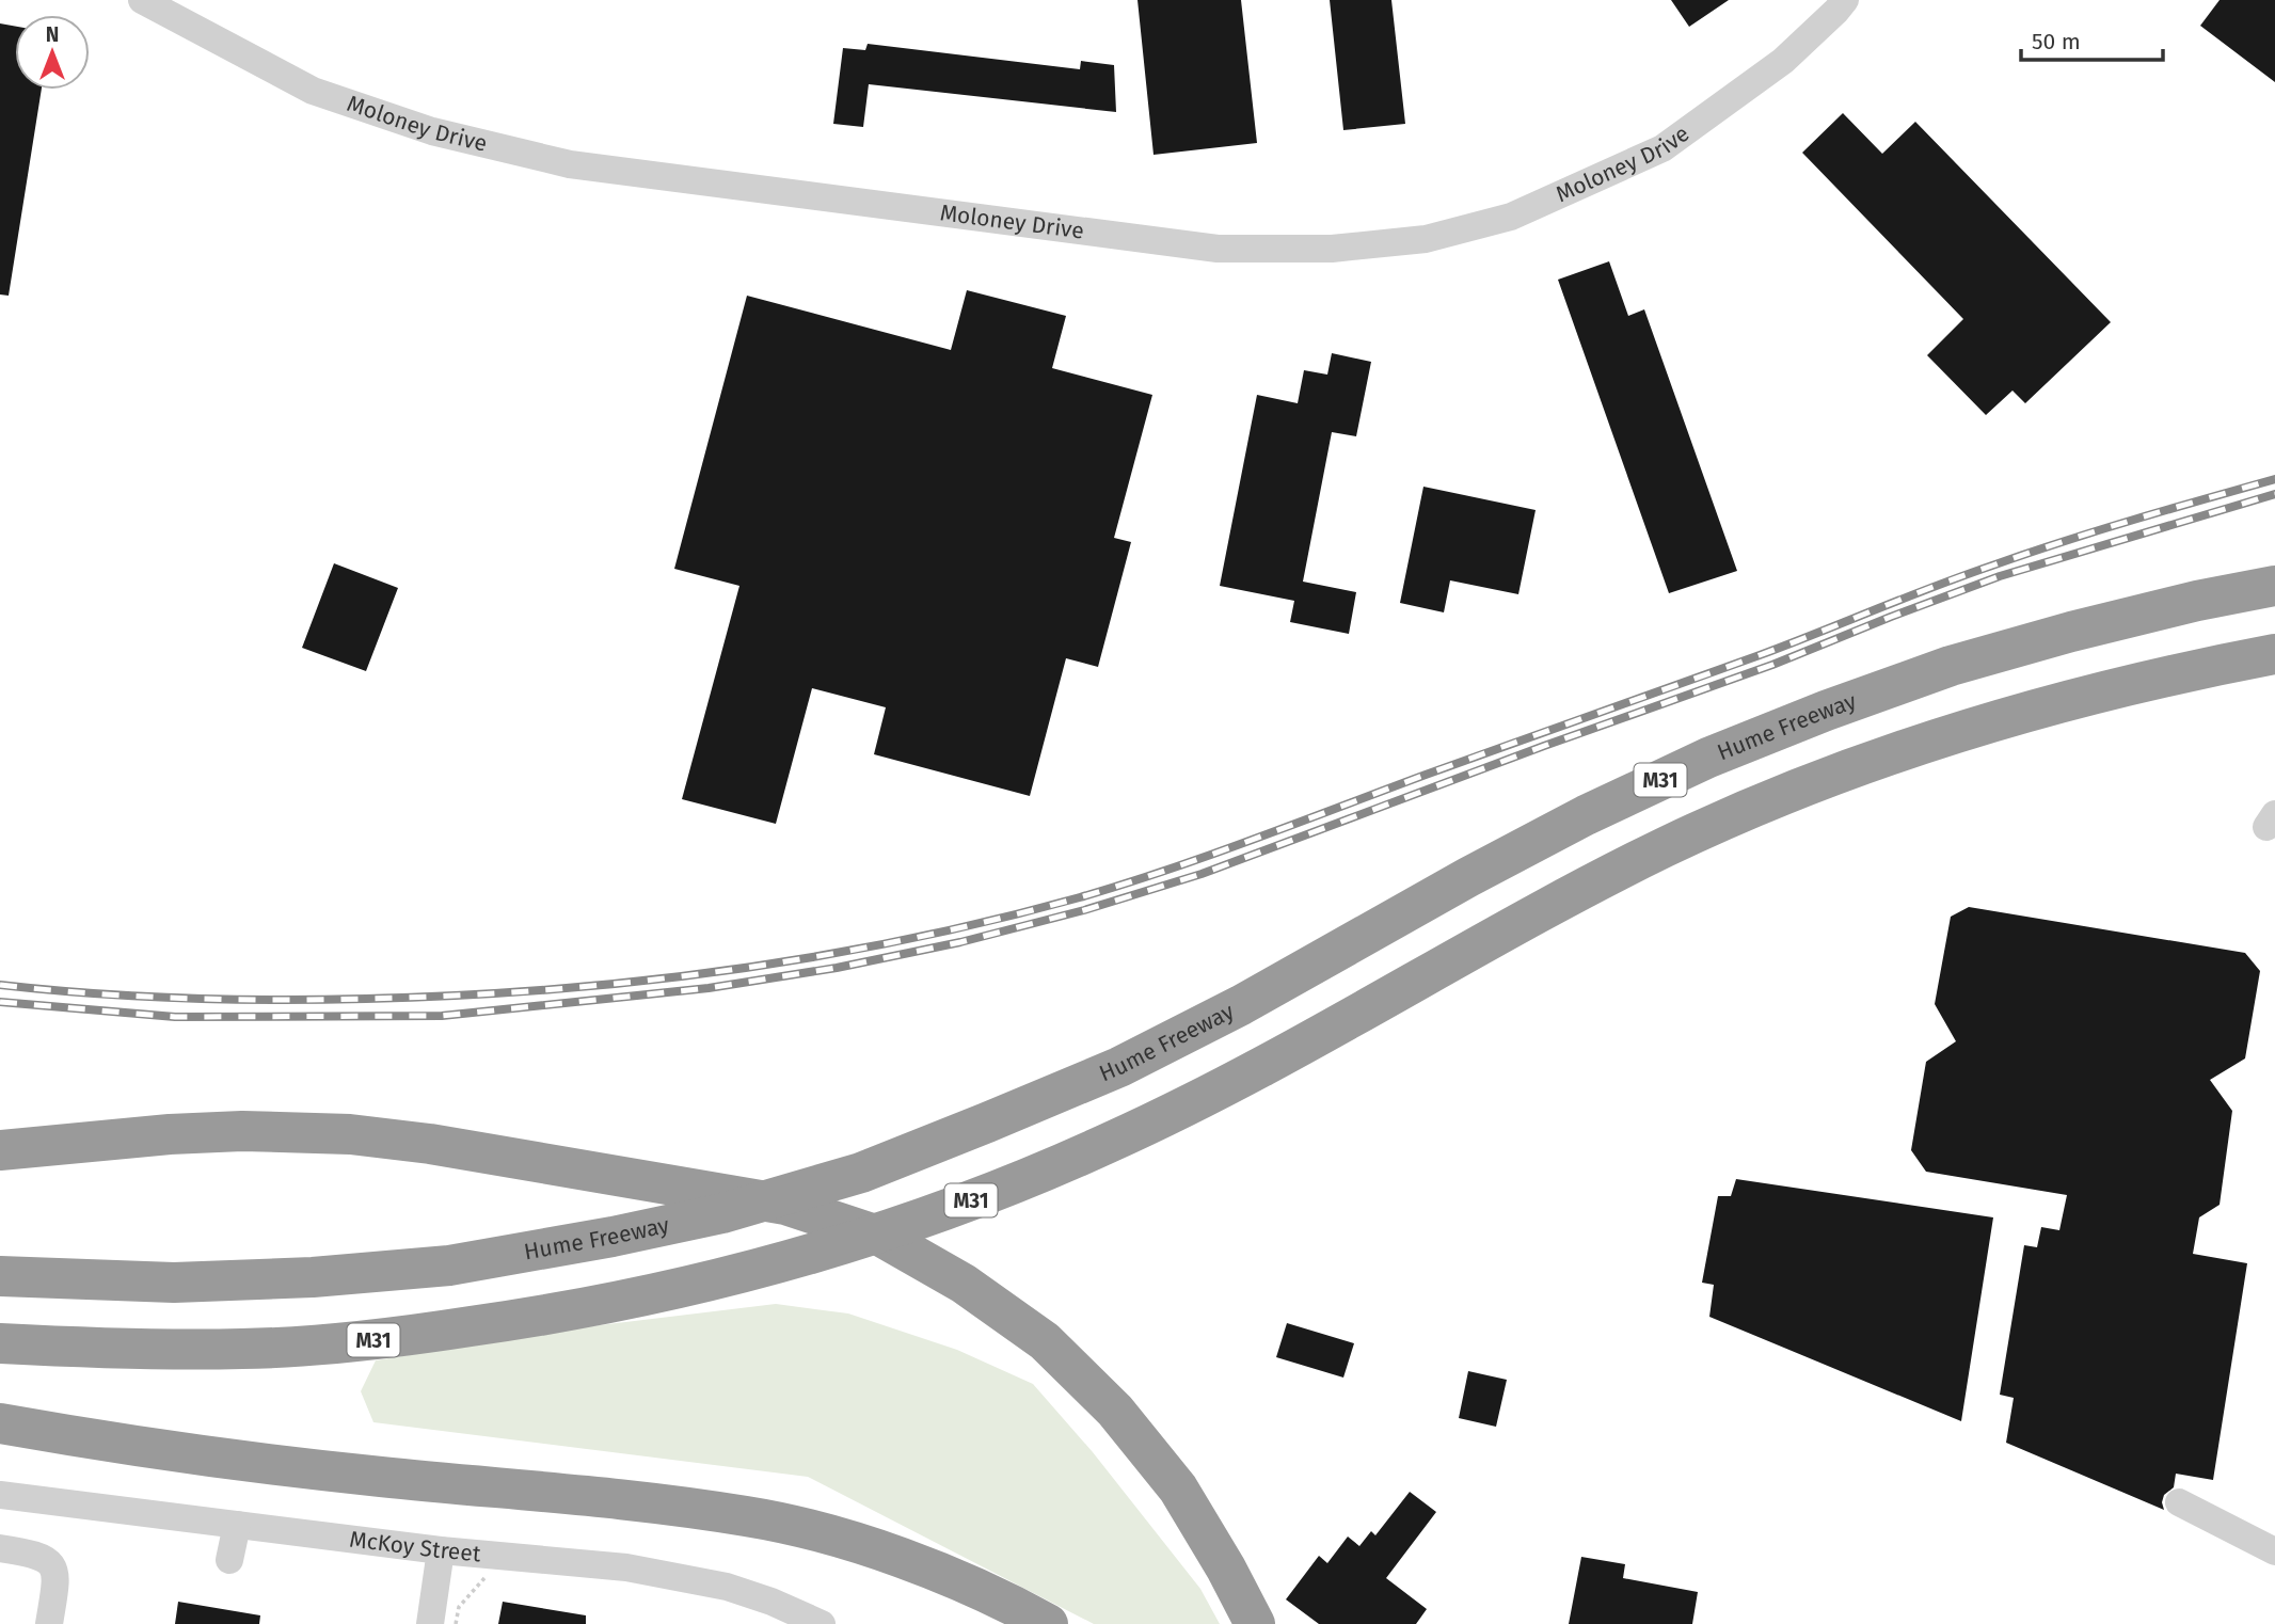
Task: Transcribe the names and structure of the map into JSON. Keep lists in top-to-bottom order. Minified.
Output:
{"streets":{"highway":["Hume Freeway","M31"],"street":["Moloney Drive","McKoy Street"]},"scale_bar":"50 m","north":"top"}
